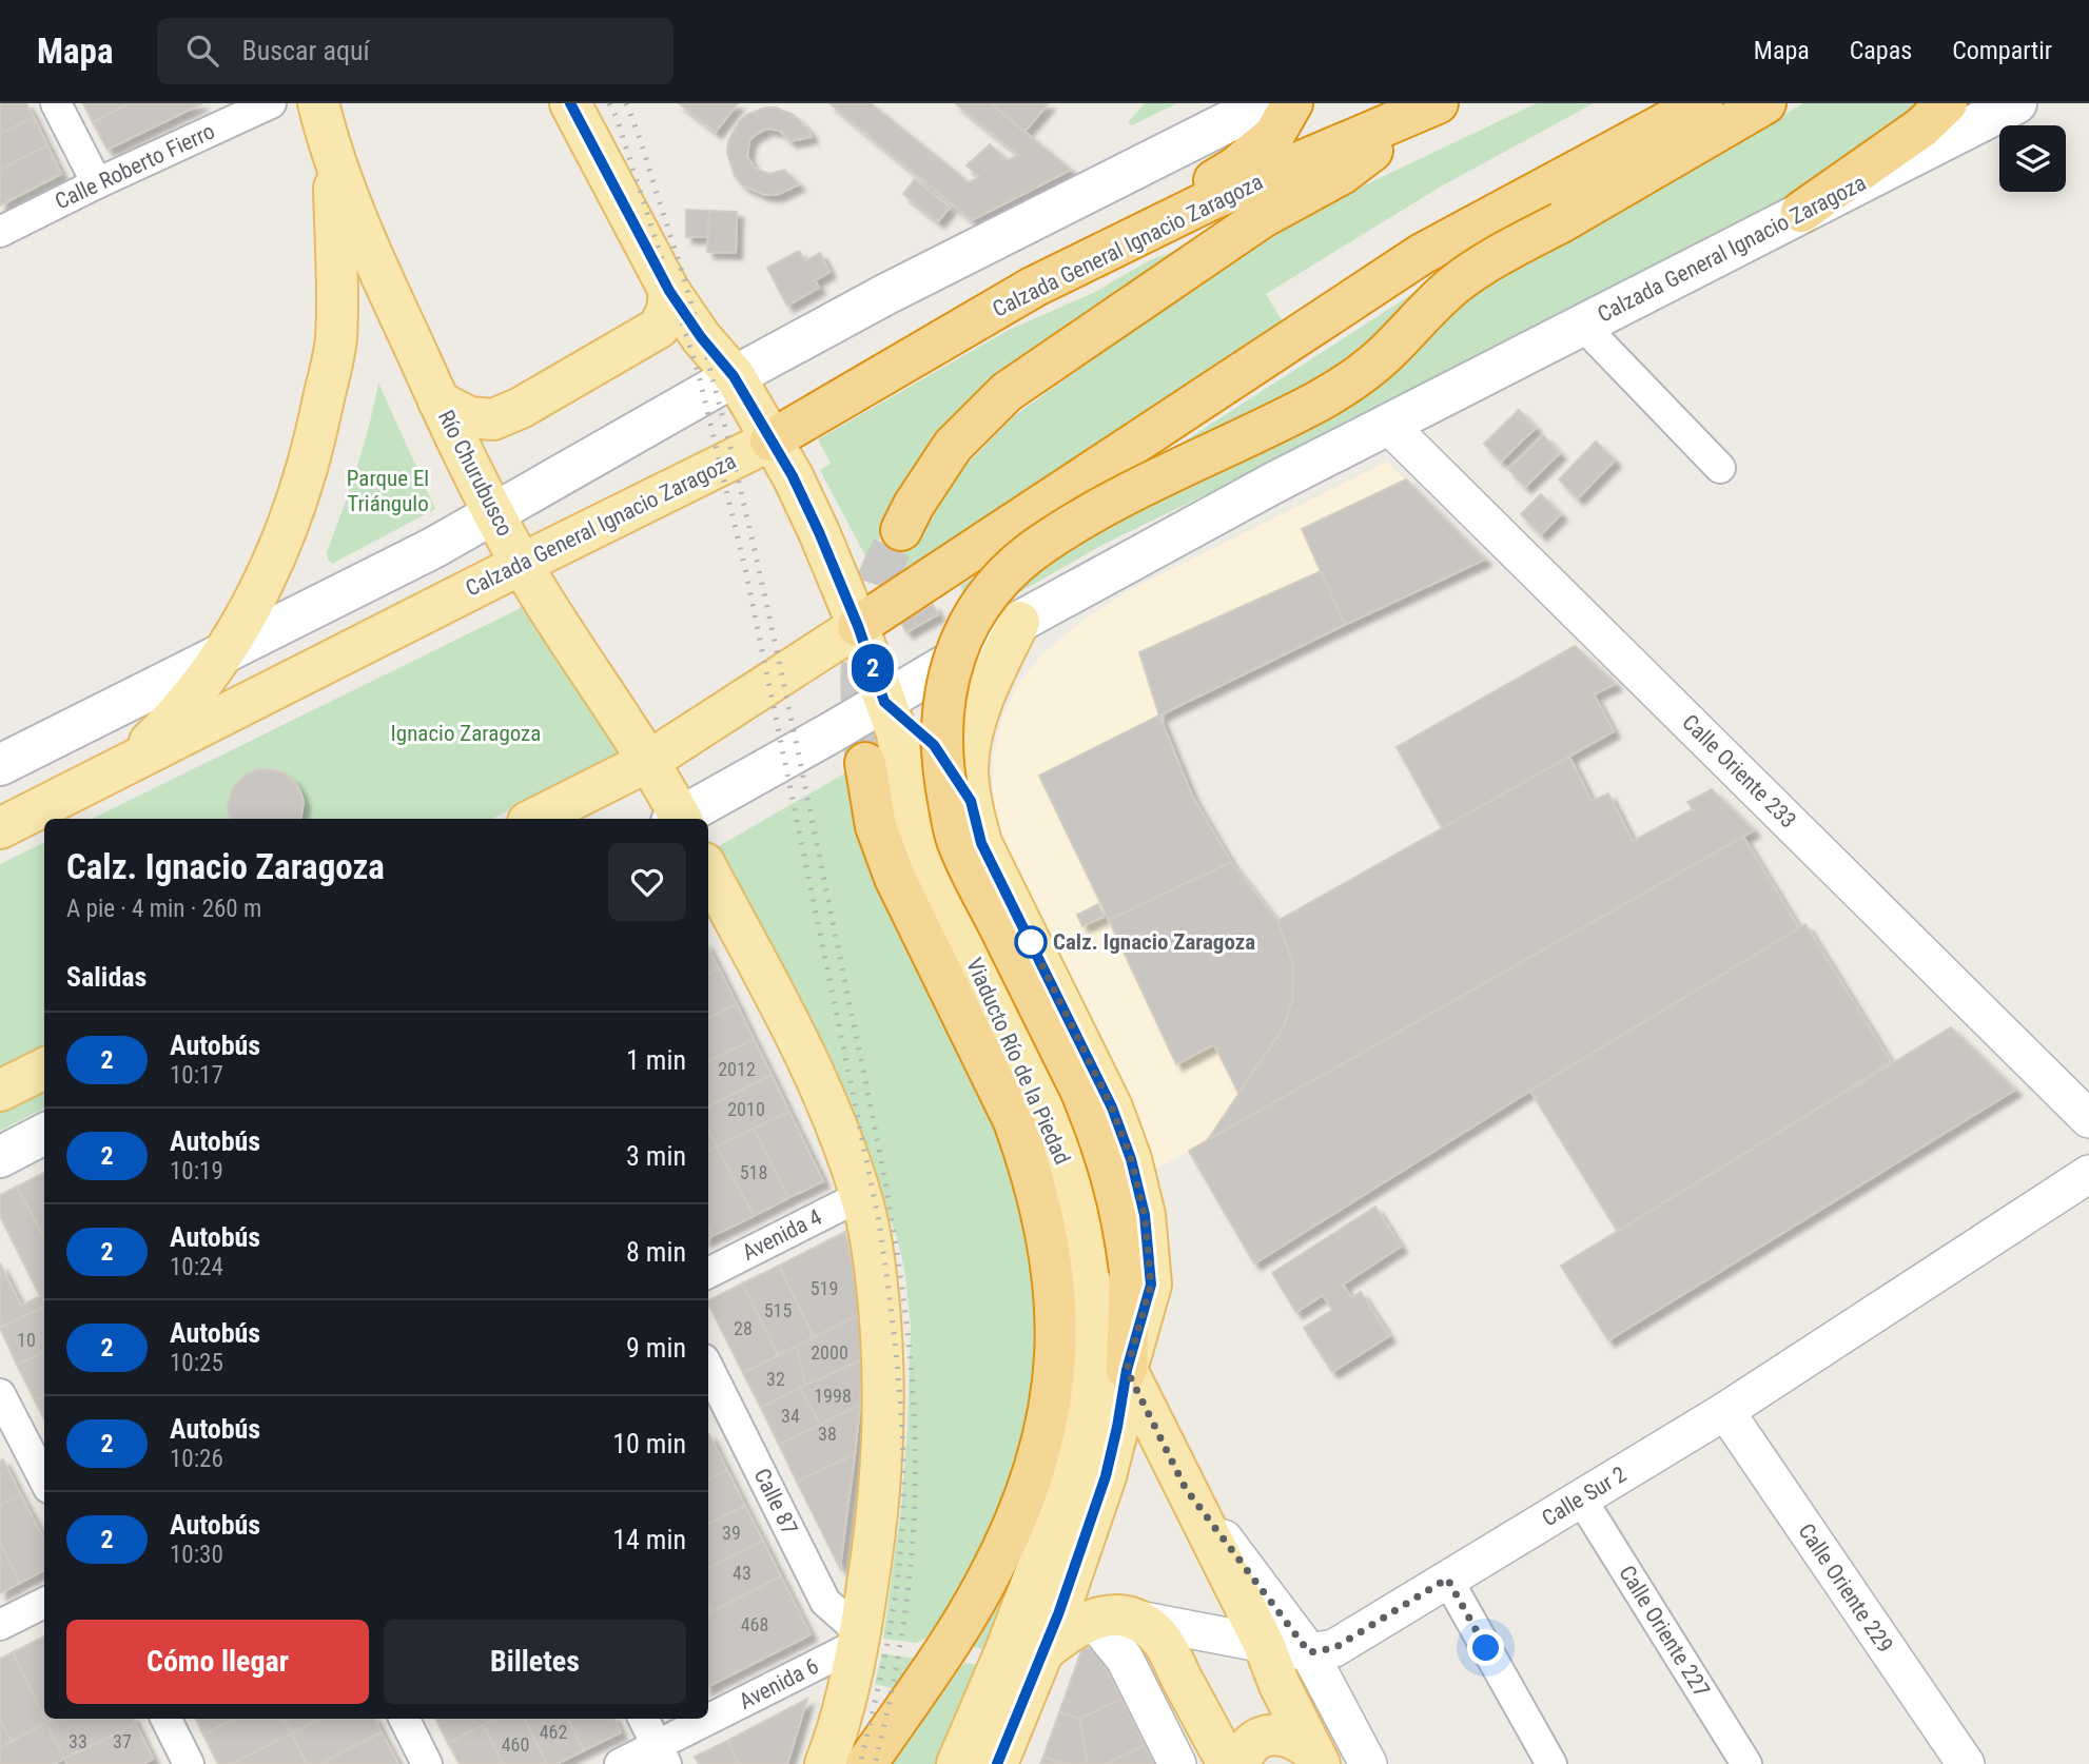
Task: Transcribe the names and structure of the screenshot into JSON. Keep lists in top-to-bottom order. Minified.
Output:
{"streets":{"highway":["Calzada General Ignacio Zaragoza"],"main road":["Río Churubusco","Viaducto Río de la Piedad","Calle Sur 2"],"street":["Calle Roberto Fierro","Calle Oriente 233","Avenida 4","Calle 87","Calle Oriente 229","Calle Oriente 227","Avenida 6"]},"crossings":[["Calzada General Ignacio Zaragoza","Río Churubusco"],["Calzada General Ignacio Zaragoza","Calle Oriente 233"],["Calzada General Ignacio Zaragoza","Viaducto Río de la Piedad"],["Calle Sur 2","Calle Oriente 229"],["Calle Sur 2","Calle Oriente 227"],["Calle 87","Avenida 6"]],"parks":["Parque El Triángulo","Ignacio Zaragoza"],"places":["Calz. Ignacio Zaragoza"],"lines":["bus line 2"],"house_numbers":["2012","2010","518","519","515","28","10","2000","32","1998","34","38","39","43","468","462","33","37","460"],"page":{"header":"Mapa","search":"Buscar aquí","nav":["Mapa","Capas","Compartir"],"on_map":"2","heading":[["Calz. Ignacio Zaragoza","A pie · 4 min · 260 m"],"Salidas"],"list":[{"mark":"2","name":"Autobús","note":"10:17","value":"1 min"},{"mark":"2","name":"Autobús","note":"10:19","value":"3 min"},{"mark":"2","name":"Autobús","note":"10:24","value":"8 min"},{"mark":"2","name":"Autobús","note":"10:25","value":"9 min"},{"mark":"2","name":"Autobús","note":"10:26","value":"10 min"},{"mark":"2","name":"Autobús","note":"10:30","value":"14 min"}],"buttons":["Cómo llegar","Billetes"]}}
